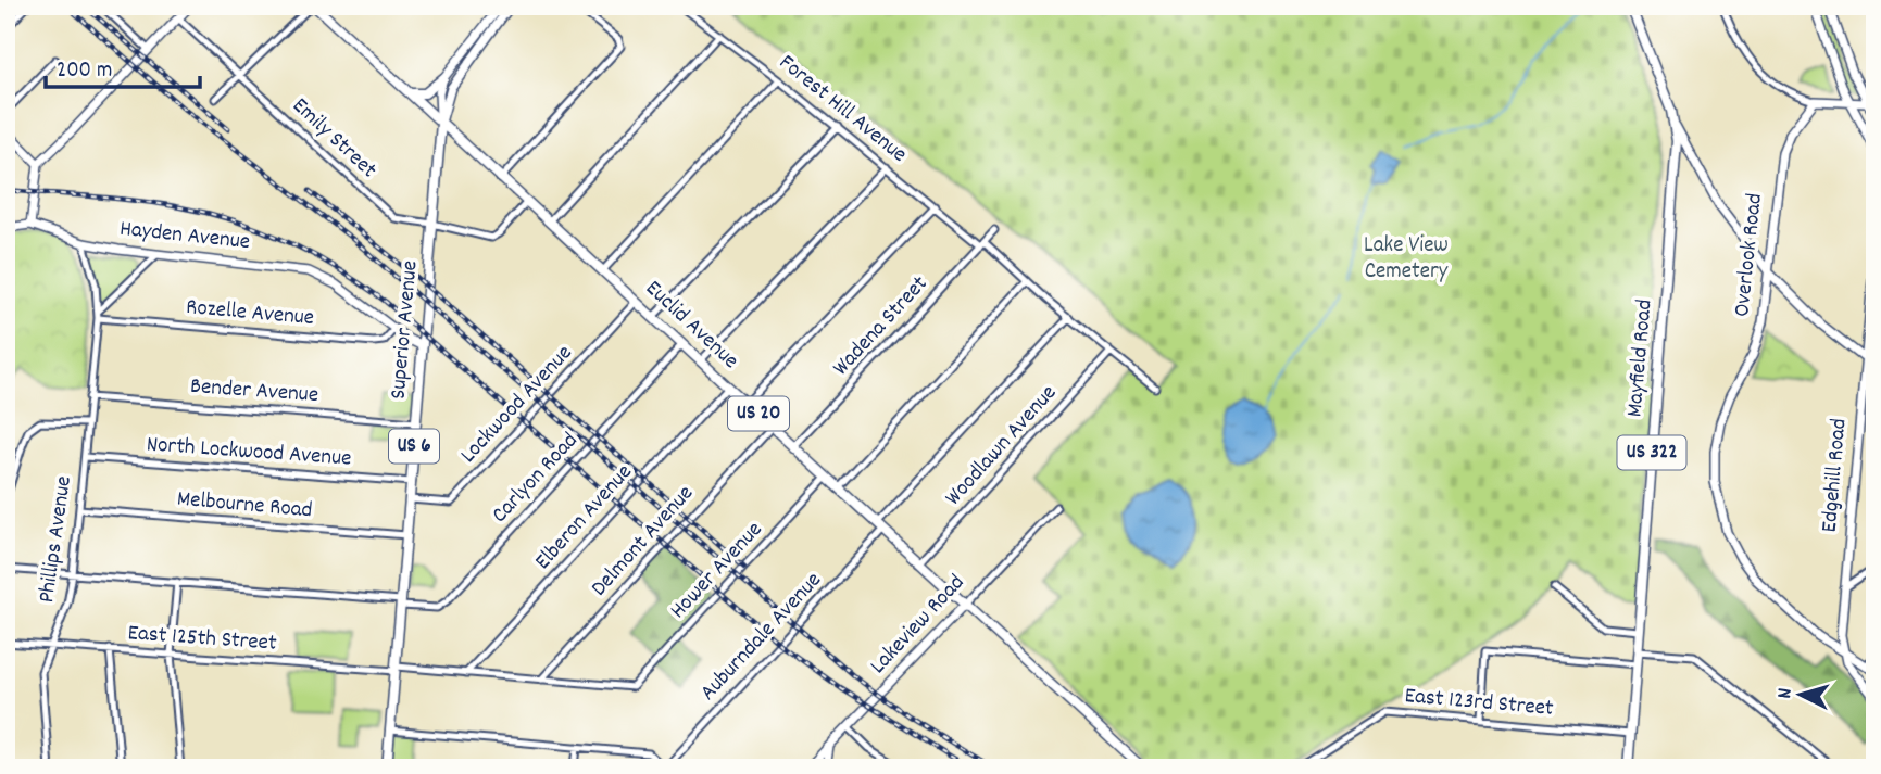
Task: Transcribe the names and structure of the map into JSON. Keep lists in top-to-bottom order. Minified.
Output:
{"streets":{"main road":["Euclid Avenue","Superior Avenue","Mayfield Road","US 20","US 6","US 322"],"street":["Forest Hill Avenue","Emily Street","Hayden Avenue","Overlook Road","Rozelle Avenue","Wadena Street","Bender Avenue","Lockwood Avenue","Woodlawn Avenue","North Lockwood Avenue","Edgehill Road","Carlyon Road","Melbourne Road","Elberon Avenue","Phillips Avenue","Delmont Avenue","Hower Avenue","Lakeview Road","Auburndale Avenue","East 125th Street","East 123rd Street"]},"crossings":[["Forest Hill Avenue","Wadena Street"],["Forest Hill Avenue","Woodlawn Avenue"],["Forest Hill Avenue","Auburndale Avenue"],["Emily Street","Euclid Avenue"],["Emily Street","Superior Avenue"],["Hayden Avenue","Rozelle Avenue"],["Hayden Avenue","Superior Avenue"],["Hayden Avenue","Phillips Avenue"],["Overlook Road","Edgehill Road"],["Rozelle Avenue","Phillips Avenue"],["Euclid Avenue","Wadena Street"],["Euclid Avenue","Superior Avenue"],["Euclid Avenue","Lockwood Avenue"],["Euclid Avenue","Woodlawn Avenue"],["Euclid Avenue","Carlyon Road"],["Euclid Avenue","Elberon Avenue"],["Euclid Avenue","Delmont Avenue"],["Euclid Avenue","Hower Avenue"],["Euclid Avenue","Lakeview Road"],["Euclid Avenue","Auburndale Avenue"],["Superior Avenue","Bender Avenue"],["Superior Avenue","Lockwood Avenue"],["Superior Avenue","North Lockwood Avenue"],["Superior Avenue","Carlyon Road"],["Superior Avenue","Melbourne Road"],["Superior Avenue","East 125th Street"],["Mayfield Road","East 123rd Street"],["Bender Avenue","Phillips Avenue"],["North Lockwood Avenue","Phillips Avenue"],["Carlyon Road","Phillips Avenue"],["Melbourne Road","Phillips Avenue"],["Elberon Avenue","East 125th Street"],["Phillips Avenue","East 125th Street"],["Delmont Avenue","East 125th Street"],["Hower Avenue","East 125th Street"]],"parks":["Lake View Cemetery"],"scale_bar":"200 m","north":"left"}
